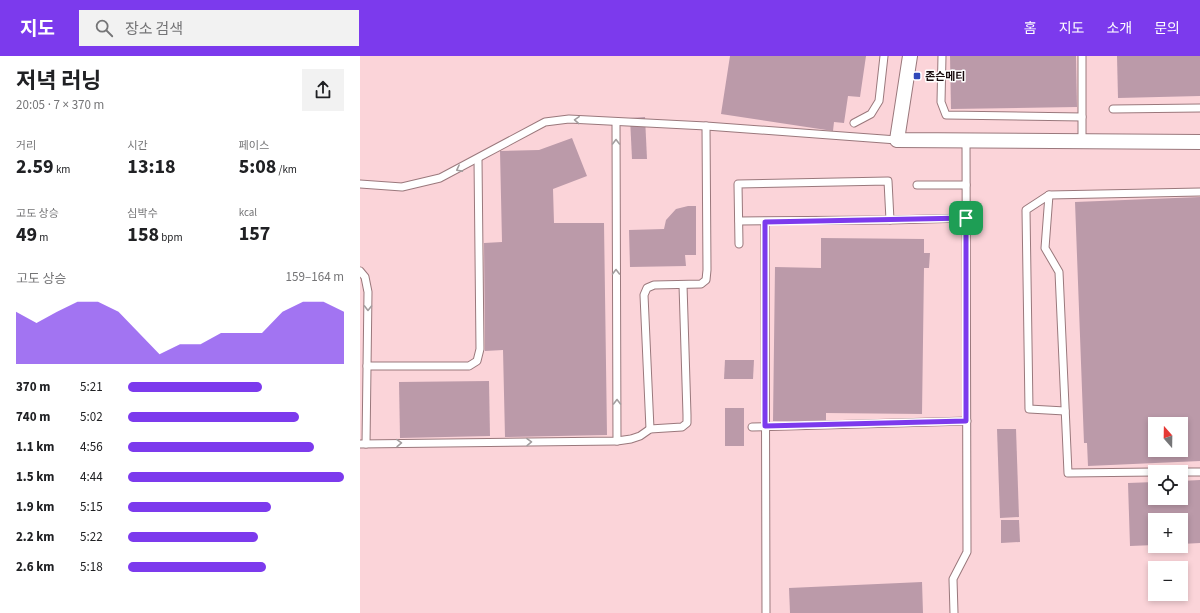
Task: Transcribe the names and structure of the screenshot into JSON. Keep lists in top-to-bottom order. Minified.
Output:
{"places":{"transit":["존슨메티"]},"north":"top","page":{"header":"지도","search":"장소 검색","nav":["홈","지도","소개","문의"],"heading":["저녁 러닝","20:05 · 7 × 370 m"],"stats":[["거리","2.59 km"],["시간","13:18"],["페이스","5:08 /km"],["고도 상승","49 m"],["심박수","158 bpm"],["kcal","157"]],"chart":["고도 상승","159–164 m"],"list":[{"name":"370 m","note":"5:21"},{"name":"740 m","note":"5:02"},{"name":"1.1 km","note":"4:56"},{"name":"1.5 km","note":"4:44"},{"name":"1.9 km","note":"5:15"},{"name":"2.2 km","note":"5:22"},{"name":"2.6 km","note":"5:18"}],"map_buttons":["+","−"]}}
